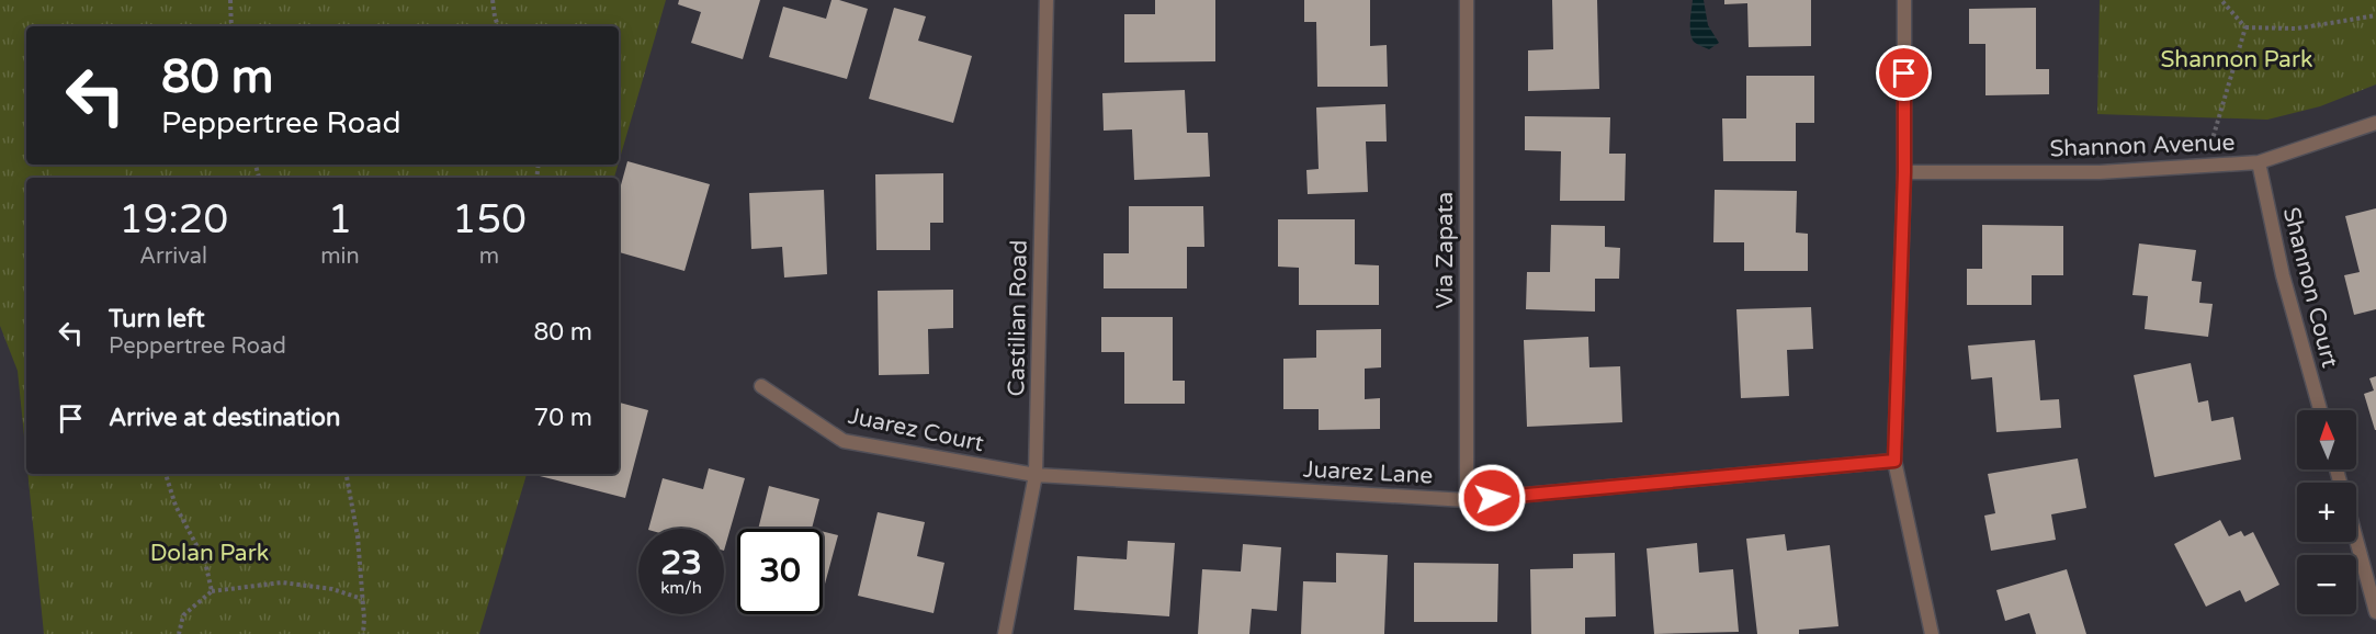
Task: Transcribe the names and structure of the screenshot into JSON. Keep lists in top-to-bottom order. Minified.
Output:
{"streets":{"street":["Shannon Avenue","Via Zapata","Shannon Court","Castilian Road","Juarez Court","Juarez Lane"]},"crossings":[["Shannon Avenue","Shannon Court"],["Via Zapata","Juarez Lane"],["Castilian Road","Juarez Court"],["Castilian Road","Juarez Lane"],["Juarez Court","Juarez Lane"]],"parks":["Shannon Park","Dolan Park"],"north":"top","page":{"turn":["80 m","Peppertree Road"],"eta":["19:20","Arrival","1","min","150","m"],"list":[{"name":"Turn left","note":"Peppertree Road","value":"80 m"},{"name":"Arrive at destination","value":"70 m"}],"map_buttons":["+","−"],"speed":"23 km/h","limit":"30"}}
